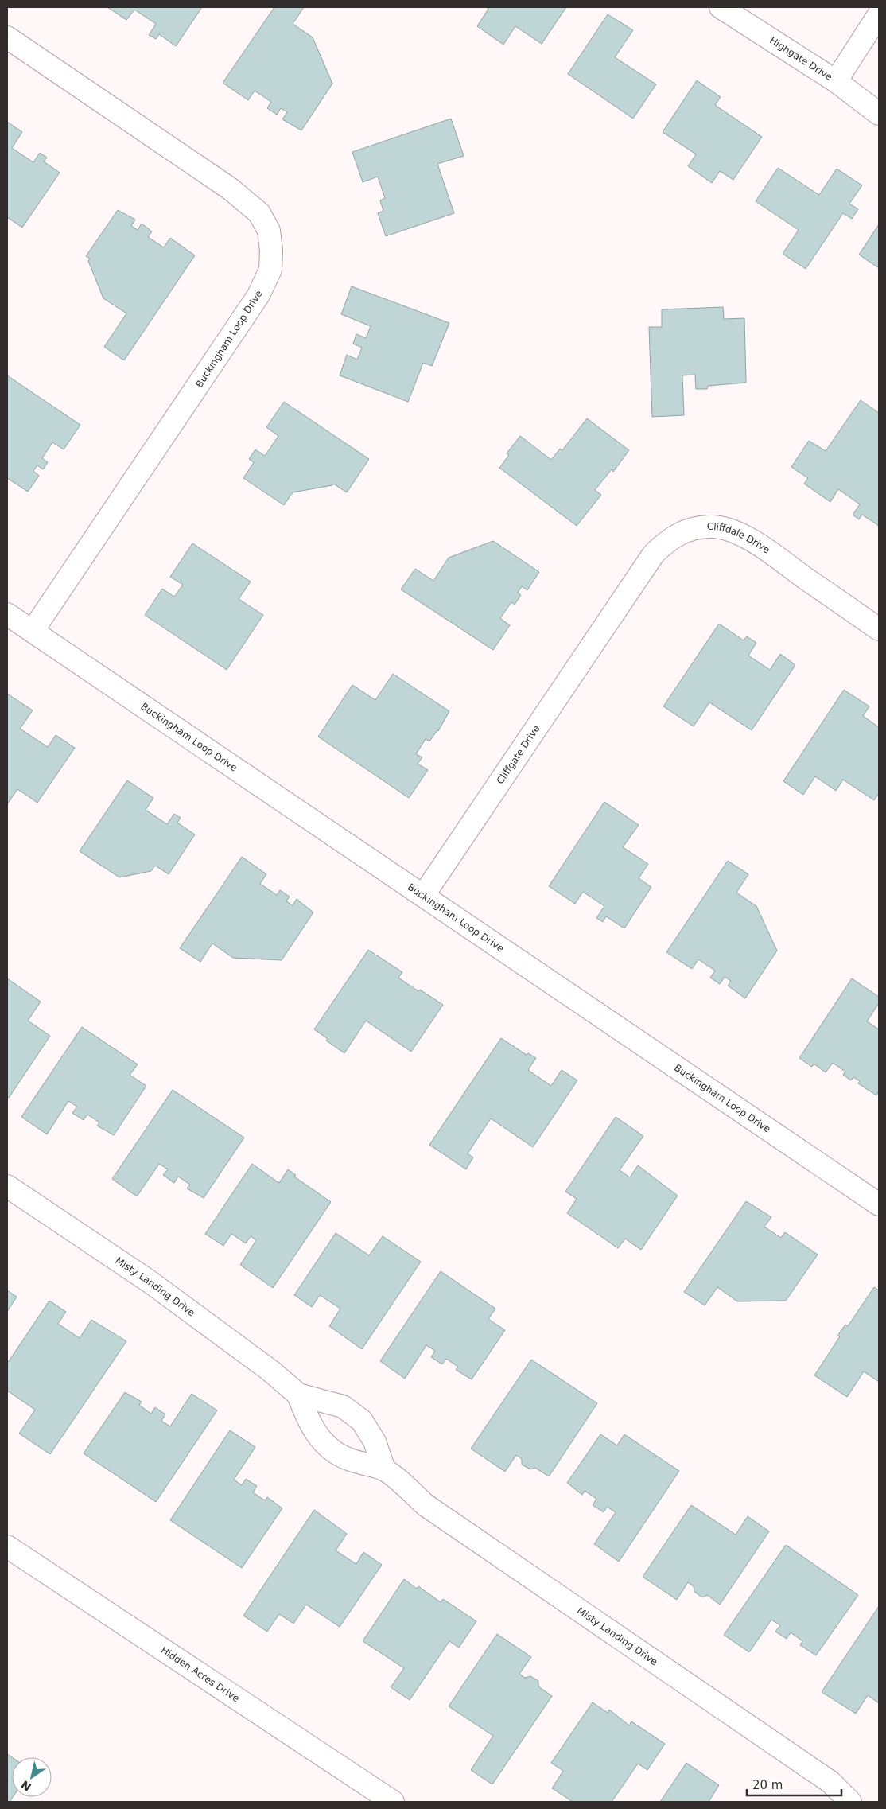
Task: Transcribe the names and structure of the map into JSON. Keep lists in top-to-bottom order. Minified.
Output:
{"streets":{"street":["Highgate Drive","Buckingham Loop Drive","Cliffdale Drive","Cliffgate Drive","Misty Landing Drive","Hidden Acres Drive"]},"crossings":[["Buckingham Loop Drive","Cliffgate Drive"],["Cliffdale Drive","Cliffgate Drive"]],"scale_bar":"20 m","north":"bottom left"}
